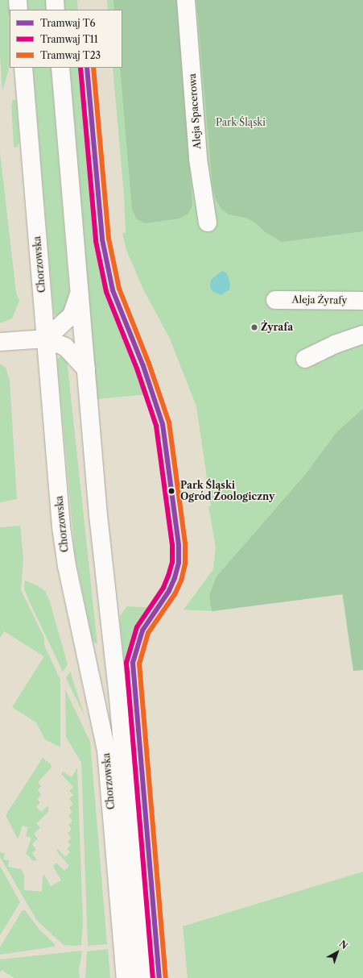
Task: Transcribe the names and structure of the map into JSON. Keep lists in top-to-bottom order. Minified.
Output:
{"streets":{"main road":["Aleja Spacerowa","Chorzowska","Aleja Żyrafy"]},"parks":["Park Śląski"],"places":["Żyrafa","Park Śląski Ogród Zoologiczny"],"lines":["tram line T6","tram line T11","tram line T23"],"legend":["Tramwaj T6","Tramwaj T11","Tramwaj T23"],"north":"top right"}
